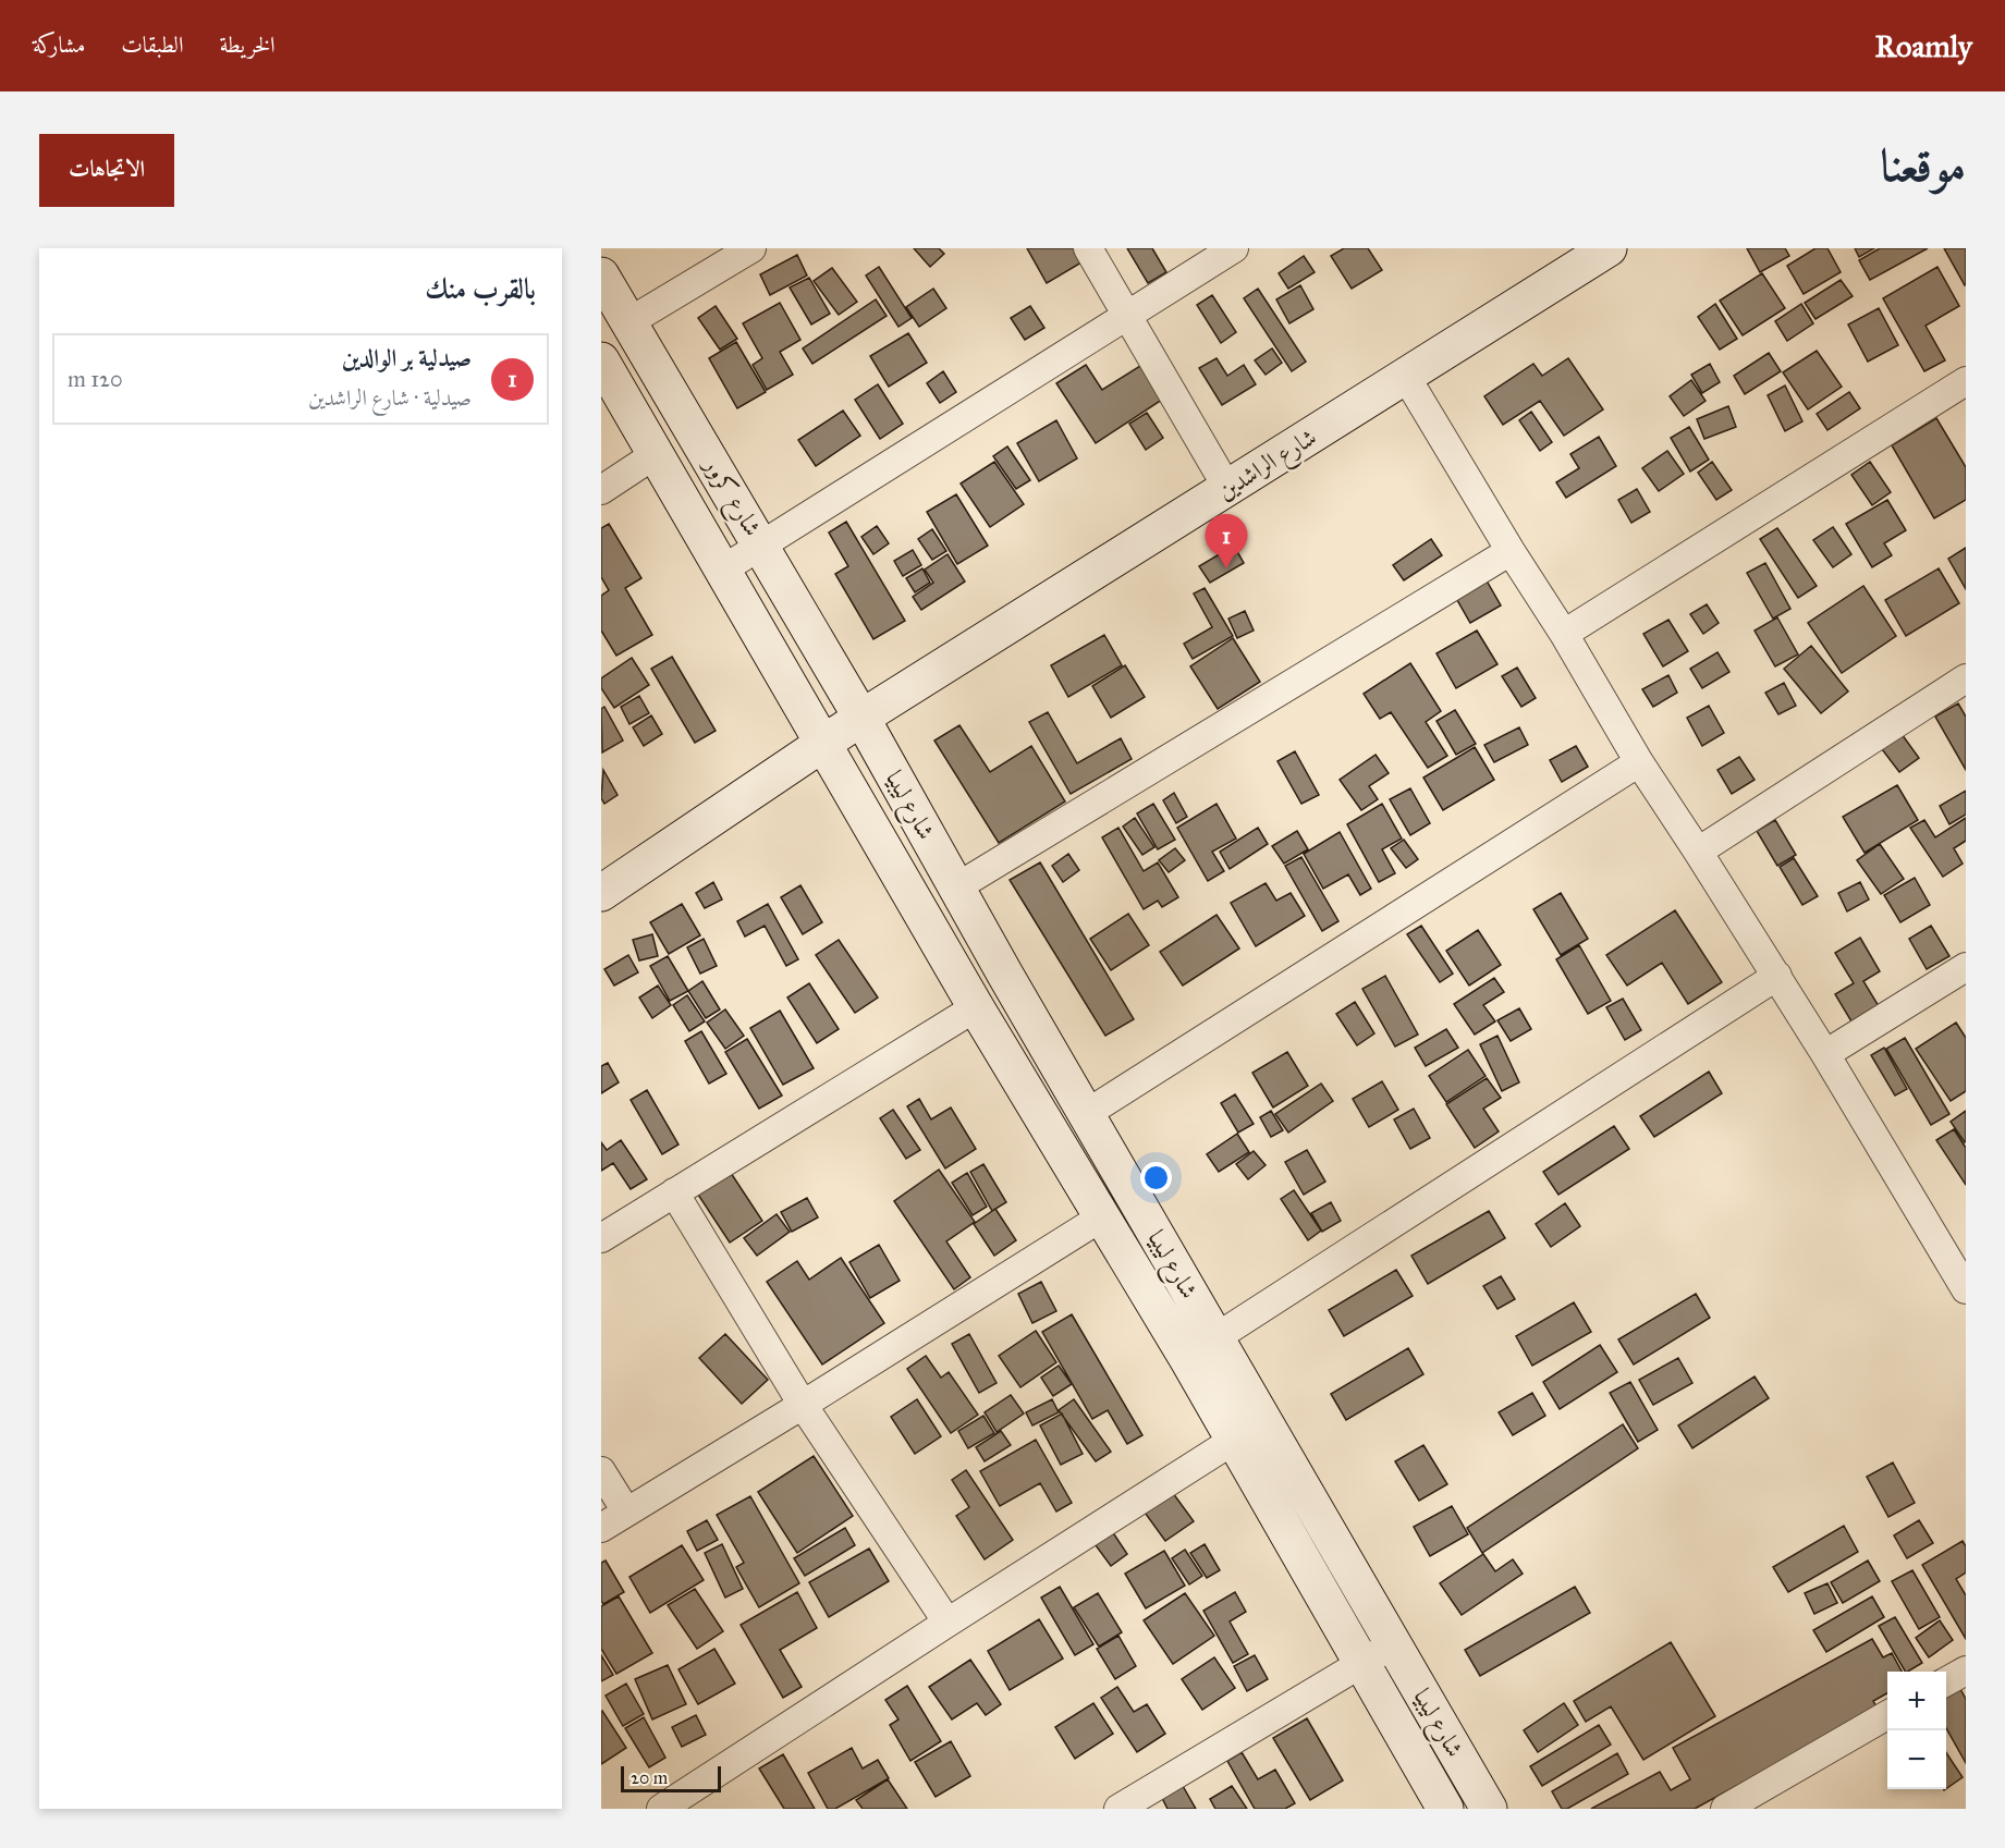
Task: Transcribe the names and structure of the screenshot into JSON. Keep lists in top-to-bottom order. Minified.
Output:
{"streets":{"main road":["شارع الراشدين","شارع كرور","شارع ليبيا"]},"crossings":[["شارع الراشدين","شارع كرور"],["شارع الراشدين","شارع ليبيا"],["شارع كرور","شارع ليبيا"]],"scale_bar":"20 m","page":{"header":"Roamly","nav":["الخريطة","الطبقات","مشاركة"],"title":"موقعنا","buttons":"الاتجاهات","heading":"بالقرب منك","list":[{"mark":"1","name":"صيدلية بر الوالدين","note":"صيدلية · شارع الراشدين","value":"120 m"}],"pins":"1","map_buttons":["+","−"],"scale":"20 m"}}
